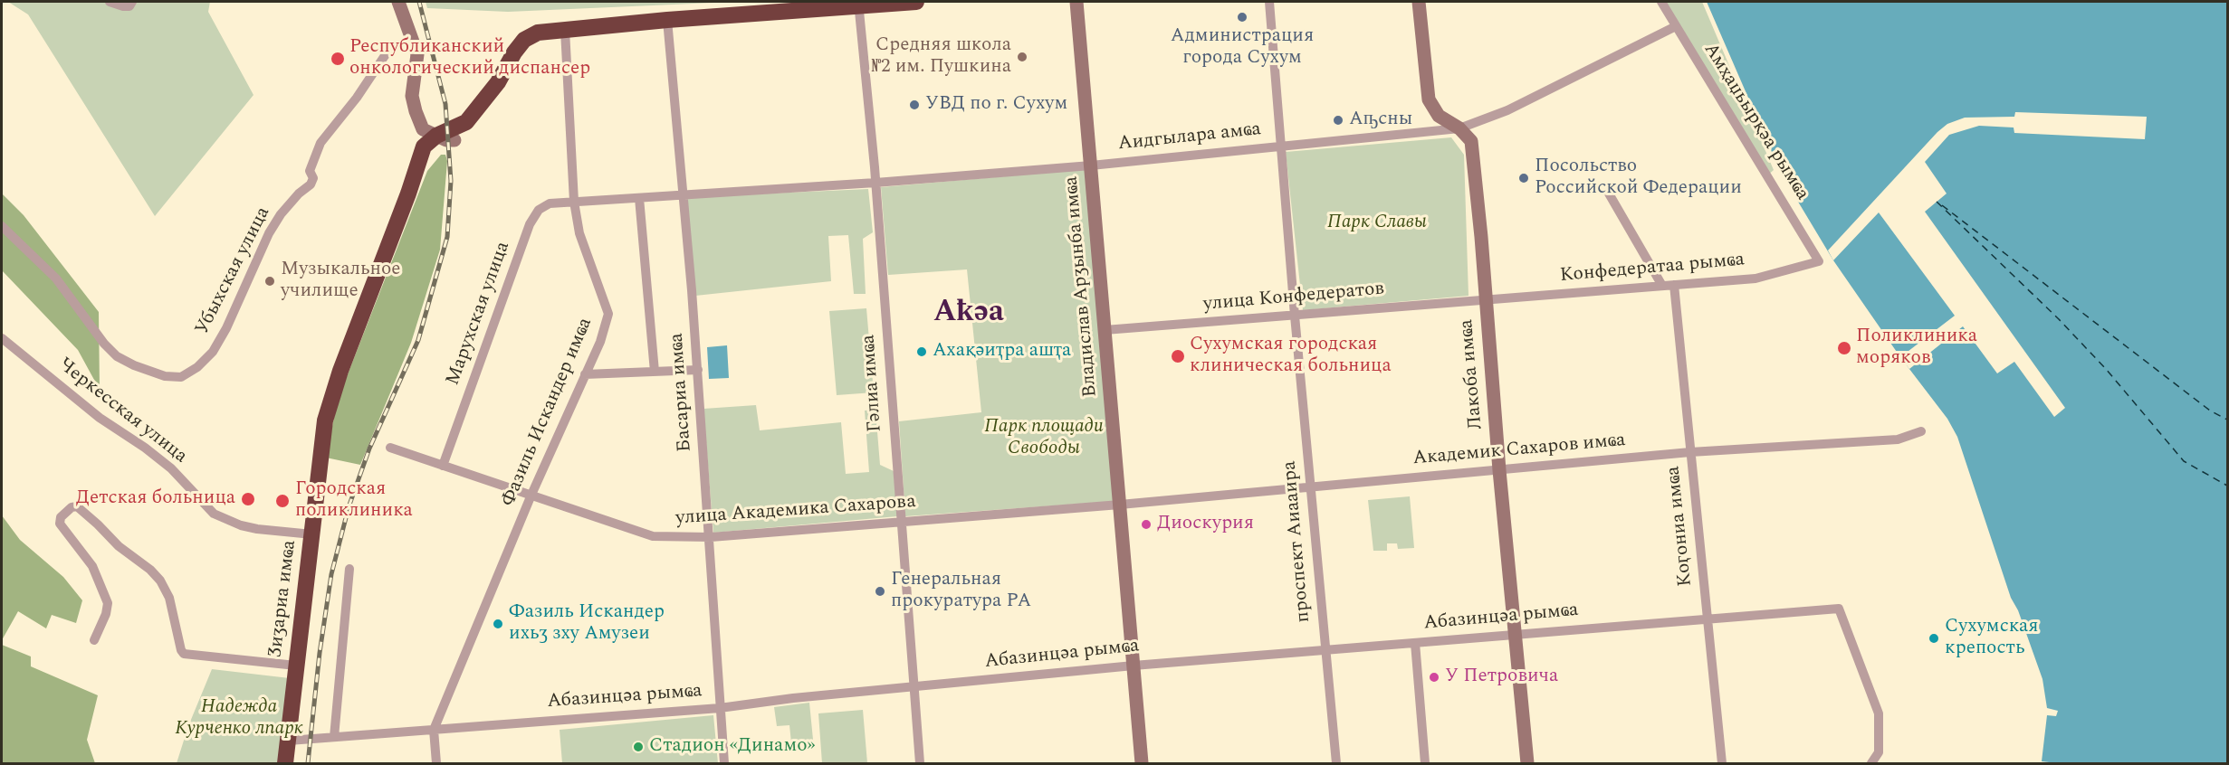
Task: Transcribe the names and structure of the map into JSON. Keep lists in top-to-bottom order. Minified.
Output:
{"streets":{"highway":["Ӡиӡариа имҩа"],"main road":["Владислав Арӡынба имҩа","Лакоба имҩа"],"street":["Амҳаџьырқәа рымҩа","Аидгылара амҩа","Конфедератаа рымҩа","Убыхская улица","улица Конфедератов","Марухская улица","Гәлиа имҩа","Басариа имҩа","Черкесская улица","Фазиль Искандер имҩа","Академик Сахаров имҩа","улица Академика Сахарова","Коӷониа имҩа","проспект Аиааира","Абазинцәа рымҩа"]},"crossings":[["Амҳаџьырқәа рымҩа","Аидгылара амҩа"],["Амҳаџьырқәа рымҩа","Конфедератаа рымҩа"],["Аидгылара амҩа","Владислав Арӡынба имҩа"],["Аидгылара амҩа","Марухская улица"],["Аидгылара амҩа","Лакоба имҩа"],["Аидгылара амҩа","Гәлиа имҩа"],["Аидгылара амҩа","Басариа имҩа"],["Аидгылара амҩа","проспект Аиааира"],["Конфедератаа рымҩа","улица Конфедератов"],["Конфедератаа рымҩа","Лакоба имҩа"],["Конфедератаа рымҩа","Коӷониа имҩа"],["Владислав Арӡынба имҩа","улица Конфедератов"],["Владислав Арӡынба имҩа","Академик Сахаров имҩа"],["Владислав Арӡынба имҩа","улица Академика Сахарова"],["Владислав Арӡынба имҩа","Абазинцәа рымҩа"],["улица Конфедератов","Лакоба имҩа"],["улица Конфедератов","проспект Аиааира"],["Марухская улица","Фазиль Искандер имҩа"],["Марухская улица","улица Академика Сахарова"],["Лакоба имҩа","Академик Сахаров имҩа"],["Лакоба имҩа","Абазинцәа рымҩа"],["Гәлиа имҩа","улица Академика Сахарова"],["Гәлиа имҩа","Абазинцәа рымҩа"],["Басариа имҩа","улица Академика Сахарова"],["Басариа имҩа","Абазинцәа рымҩа"],["Черкесская улица","Ӡиӡариа имҩа"],["Фазиль Искандер имҩа","улица Академика Сахарова"],["Фазиль Искандер имҩа","Абазинцәа рымҩа"],["Академик Сахаров имҩа","улица Академика Сахарова"],["Академик Сахаров имҩа","Коӷониа имҩа"],["Академик Сахаров имҩа","проспект Аиааира"],["Коӷониа имҩа","Абазинцәа рымҩа"],["проспект Аиааира","Абазинцәа рымҩа"],["Ӡиӡариа имҩа","Абазинцәа рымҩа"]],"districts":["Аҟəа"],"parks":["Парк Славы","Парк площади Свободы","Надежда Курченко лпарк"],"places":["Администрация города Сухум","Средняя школа №2 им. Пушкина","Республиканский онкологический диспансер","УВД по г. Сухум","Аҧсны","Посольство Российской Федерации","Музыкальное училище","Поликлиника моряков","Ахақәиҭра ашҭа","Сухумская городская клиническая больница","Детская больница","Городская поликлиника","Диоскурия","Генеральная прокуратура РА","Фазиль Искандер ихьӡ зху Амузеи","Сухумская крепость","У Петровича","Cтадион «Динамо»"]}
